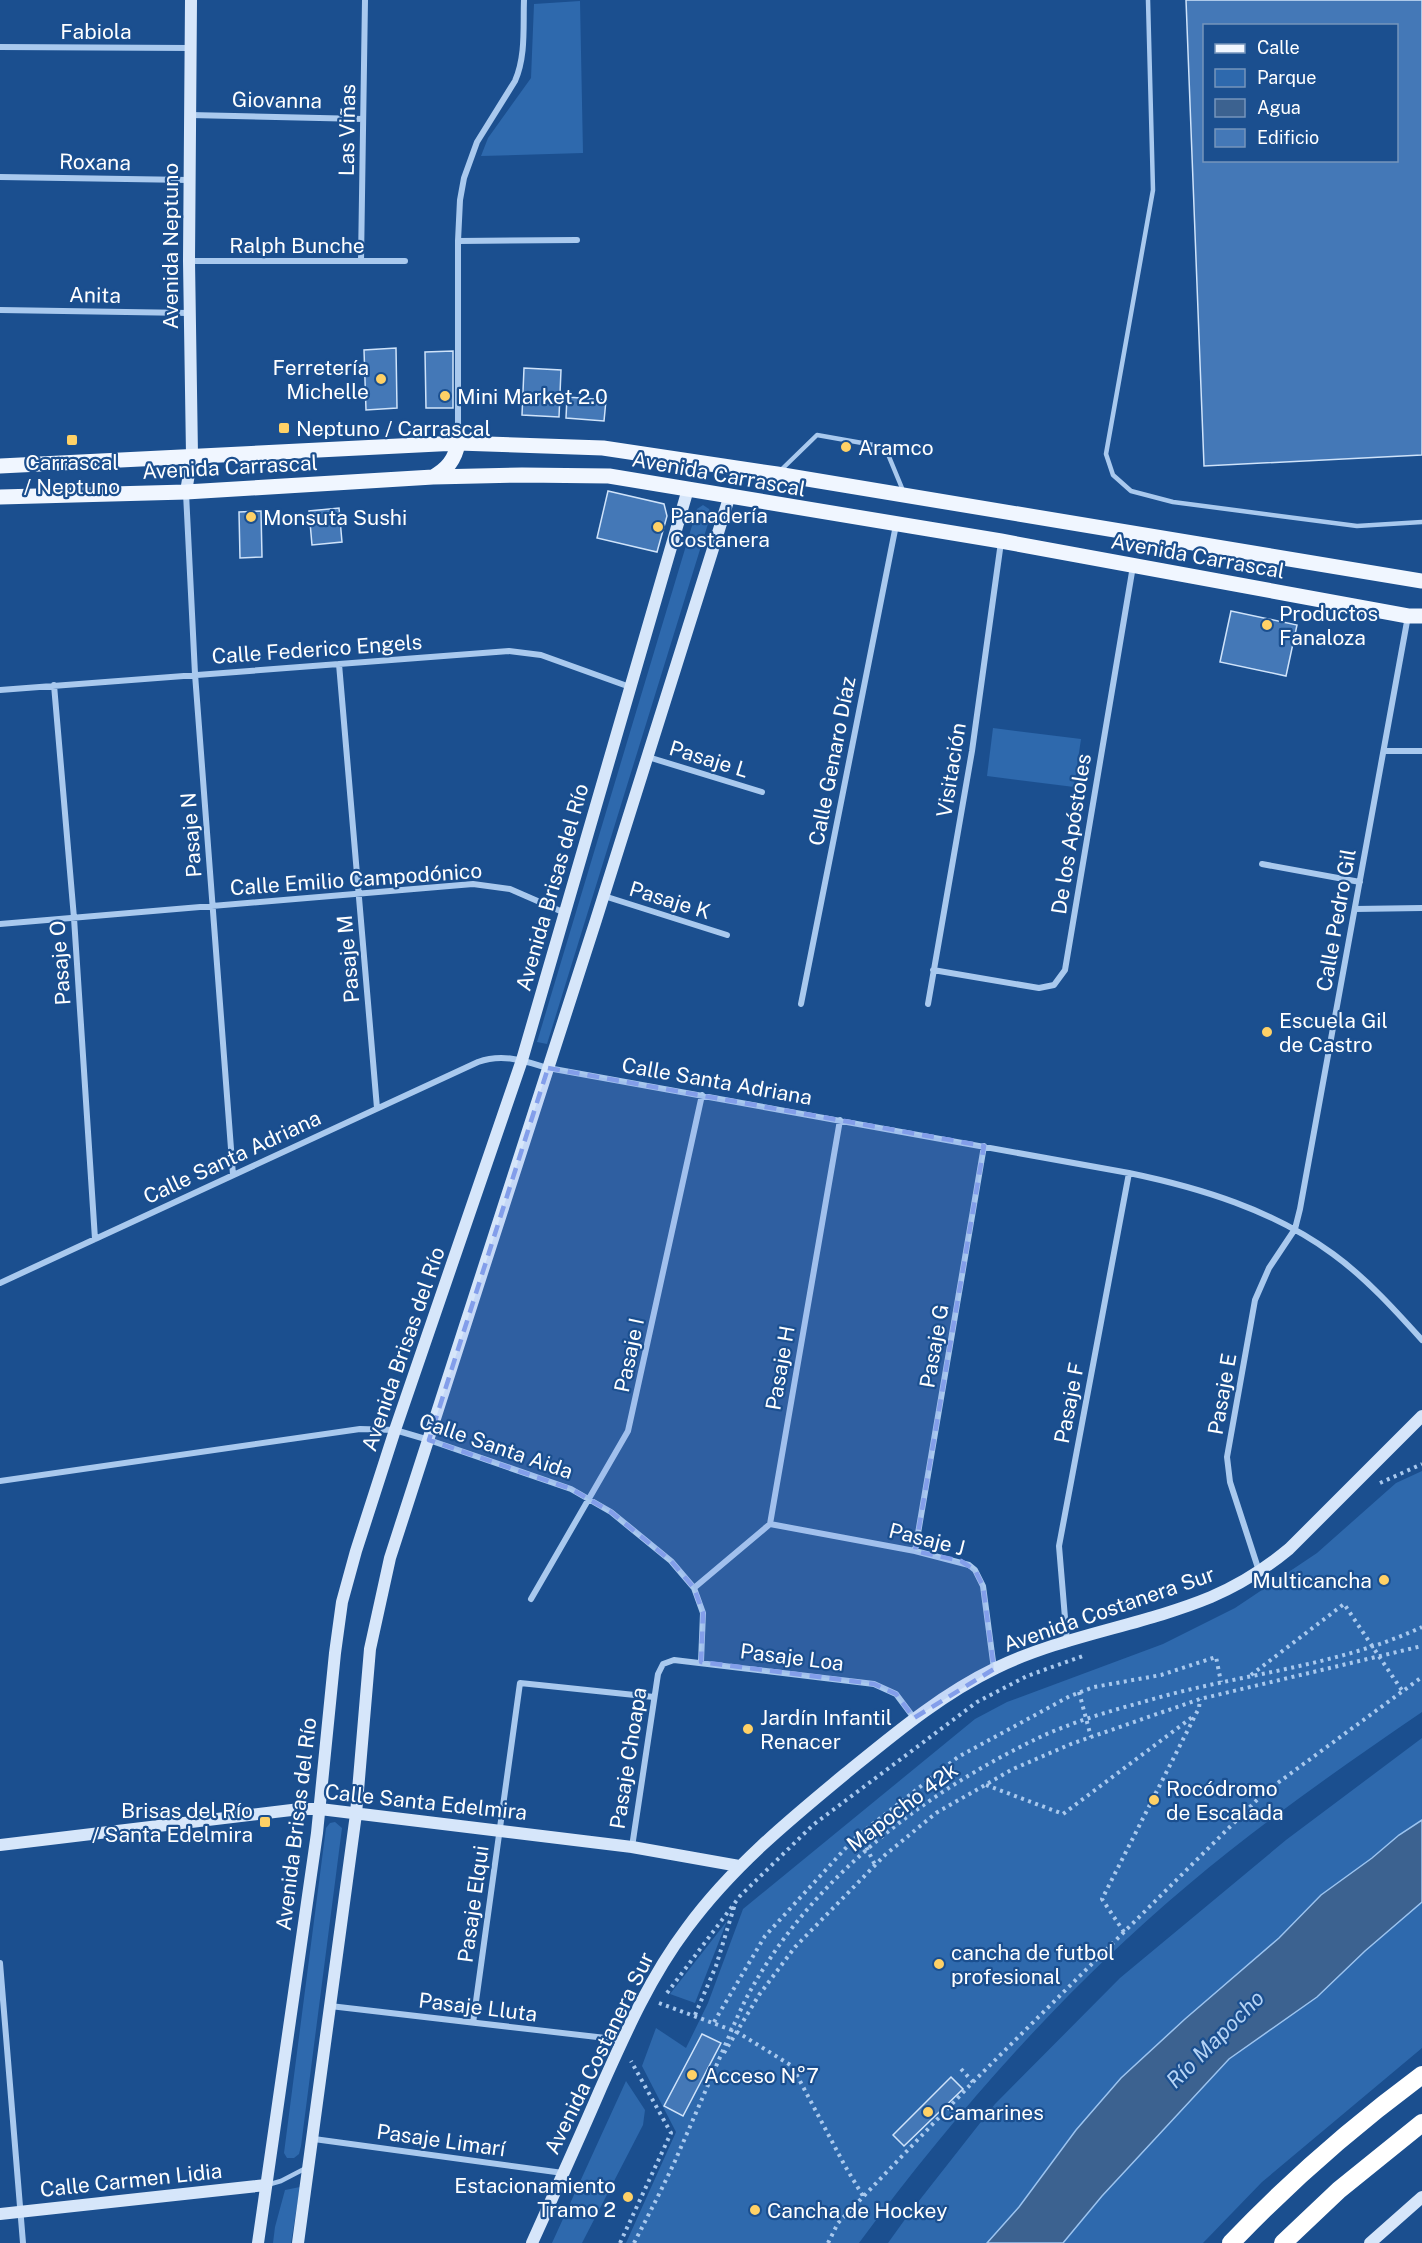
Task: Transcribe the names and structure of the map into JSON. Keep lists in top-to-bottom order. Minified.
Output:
{"streets":{"main road":["Avenida Carrascal"],"street":["Fabiola","Giovanna","Las Viñas","Roxana","Ralph Bunche","Avenida Neptuno","Anita","Calle Federico Engels","Pasaje L","Calle Genaro Díaz","Visitación","De los Apóstoles","Pasaje N","Calle Emilio Campodónico","Avenida Brisas del Río","Pasaje K","Calle Pedro Gil","Pasaje M","Pasaje O","Calle Santa Adriana","Pasaje G","Pasaje I","Pasaje H","Pasaje E","Pasaje F","Calle Santa Aida","Pasaje J","Avenida Costanera Sur","Pasaje Loa","Pasaje Choapa","Calle Santa Edelmira","Pasaje Elqui","Pasaje Lluta","Pasaje Limarí","Calle Carmen Lidia"],"path":["Mapocho 42k"]},"crossings":[["Fabiola","Avenida Neptuno"],["Giovanna","Las Viñas"],["Giovanna","Avenida Neptuno"],["Las Viñas","Ralph Bunche"],["Roxana","Avenida Neptuno"],["Ralph Bunche","Avenida Neptuno"],["Avenida Neptuno","Anita"],["Avenida Neptuno","Avenida Carrascal"],["Avenida Neptuno","Pasaje N"],["Avenida Carrascal","Calle Genaro Díaz"],["Avenida Carrascal","Visitación"],["Avenida Carrascal","De los Apóstoles"],["Avenida Carrascal","Pasaje N"],["Avenida Carrascal","Avenida Brisas del Río"],["Avenida Carrascal","Calle Pedro Gil"],["Calle Federico Engels","Pasaje N"],["Calle Federico Engels","Avenida Brisas del Río"],["Calle Federico Engels","Pasaje M"],["Calle Federico Engels","Pasaje O"],["Visitación","De los Apóstoles"],["Pasaje N","Calle Emilio Campodónico"],["Pasaje N","Calle Santa Adriana"],["Calle Emilio Campodónico","Avenida Brisas del Río"],["Calle Emilio Campodónico","Pasaje M"],["Calle Emilio Campodónico","Pasaje O"],["Avenida Brisas del Río","Calle Santa Adriana"],["Avenida Brisas del Río","Calle Santa Aida"],["Avenida Brisas del Río","Calle Santa Edelmira"],["Avenida Brisas del Río","Calle Carmen Lidia"],["Calle Pedro Gil","Calle Santa Adriana"],["Calle Pedro Gil","Pasaje E"],["Pasaje M","Calle Santa Adriana"],["Pasaje O","Calle Santa Adriana"],["Calle Santa Adriana","Pasaje G"],["Calle Santa Adriana","Pasaje I"],["Calle Santa Adriana","Pasaje H"],["Calle Santa Adriana","Pasaje E"],["Calle Santa Adriana","Pasaje F"],["Pasaje G","Pasaje J"],["Pasaje I","Calle Santa Aida"],["Pasaje H","Pasaje J"],["Pasaje E","Avenida Costanera Sur"],["Pasaje F","Avenida Costanera Sur"],["Calle Santa Aida","Pasaje Loa"],["Pasaje J","Avenida Costanera Sur"],["Avenida Costanera Sur","Pasaje Loa"],["Avenida Costanera Sur","Calle Santa Edelmira"],["Avenida Costanera Sur","Pasaje Lluta"],["Avenida Costanera Sur","Pasaje Limarí"],["Pasaje Loa","Pasaje Choapa"],["Pasaje Choapa","Calle Santa Edelmira"],["Pasaje Choapa","Pasaje Elqui"],["Calle Santa Edelmira","Pasaje Elqui"],["Pasaje Elqui","Pasaje Lluta"]],"water":["Río Mapocho"],"places":{"other":["Ferretería Michelle","Mini Market 2.0","Aramco","Monsuta Sushi","Panadería Costanera","Productos Fanaloza","Escuela Gil de Castro","Multicancha","Jardín Infantil Renacer","Rocódromo de Escalada","cancha de futbol profesional","Acceso N°7","Camarines","Estacionamiento Tramo 2","Cancha de Hockey"],"transit":["Neptuno / Carrascal","Carrascal / Neptuno","Brisas del Río / Santa Edelmira"]},"legend":["Calle","Parque","Agua","Edificio"]}
